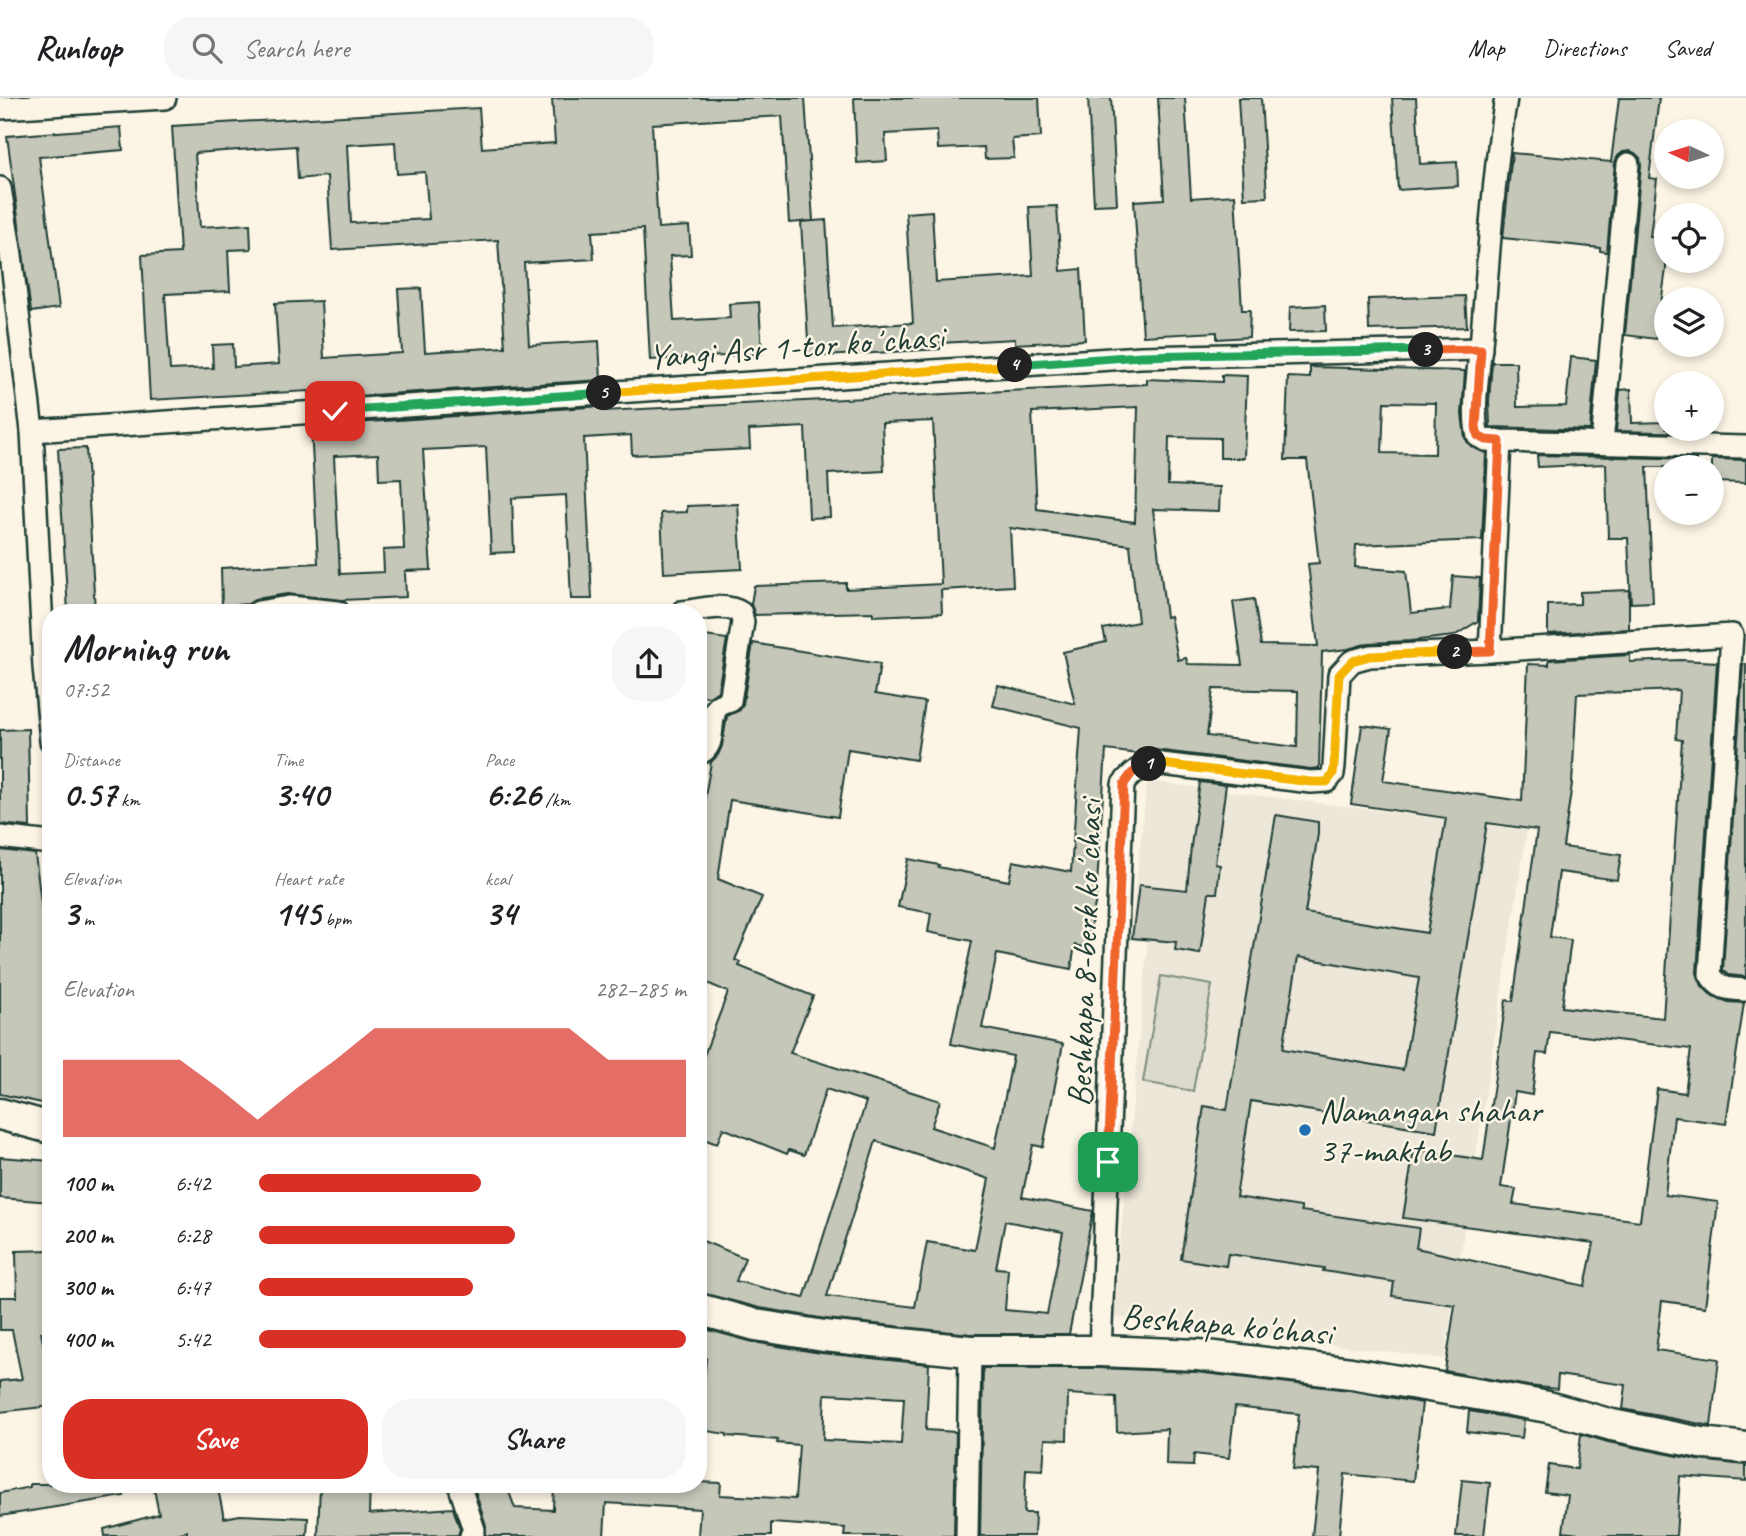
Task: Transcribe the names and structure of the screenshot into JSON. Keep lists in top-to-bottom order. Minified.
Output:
{"streets":{"street":["Yangi Asr 1-tor koʼchasi","Beshkapa 8-berk koʼchasi","Beshkapa ko'chasi"]},"crossings":[["Beshkapa 8-berk koʼchasi","Beshkapa ko'chasi"]],"places":["Namangan shahar 37-maktab"],"north":"left","page":{"header":"Runloop","search":"Search here","nav":["Map","Directions","Saved"],"map_buttons":["+","−"],"pins":["3","4","5","2","1"],"heading":["Morning run","07:52"],"stats":[["Distance","0.57 km"],["Time","3:40"],["Pace","6:26 /km"],["Elevation","3 m"],["Heart rate","145 bpm"],["kcal","34"]],"chart":["Elevation","282–285 m"],"list":[{"name":"100 m","note":"6:42"},{"name":"200 m","note":"6:28"},{"name":"300 m","note":"6:47"},{"name":"400 m","note":"5:42"}],"buttons":["Save","Share"]}}
